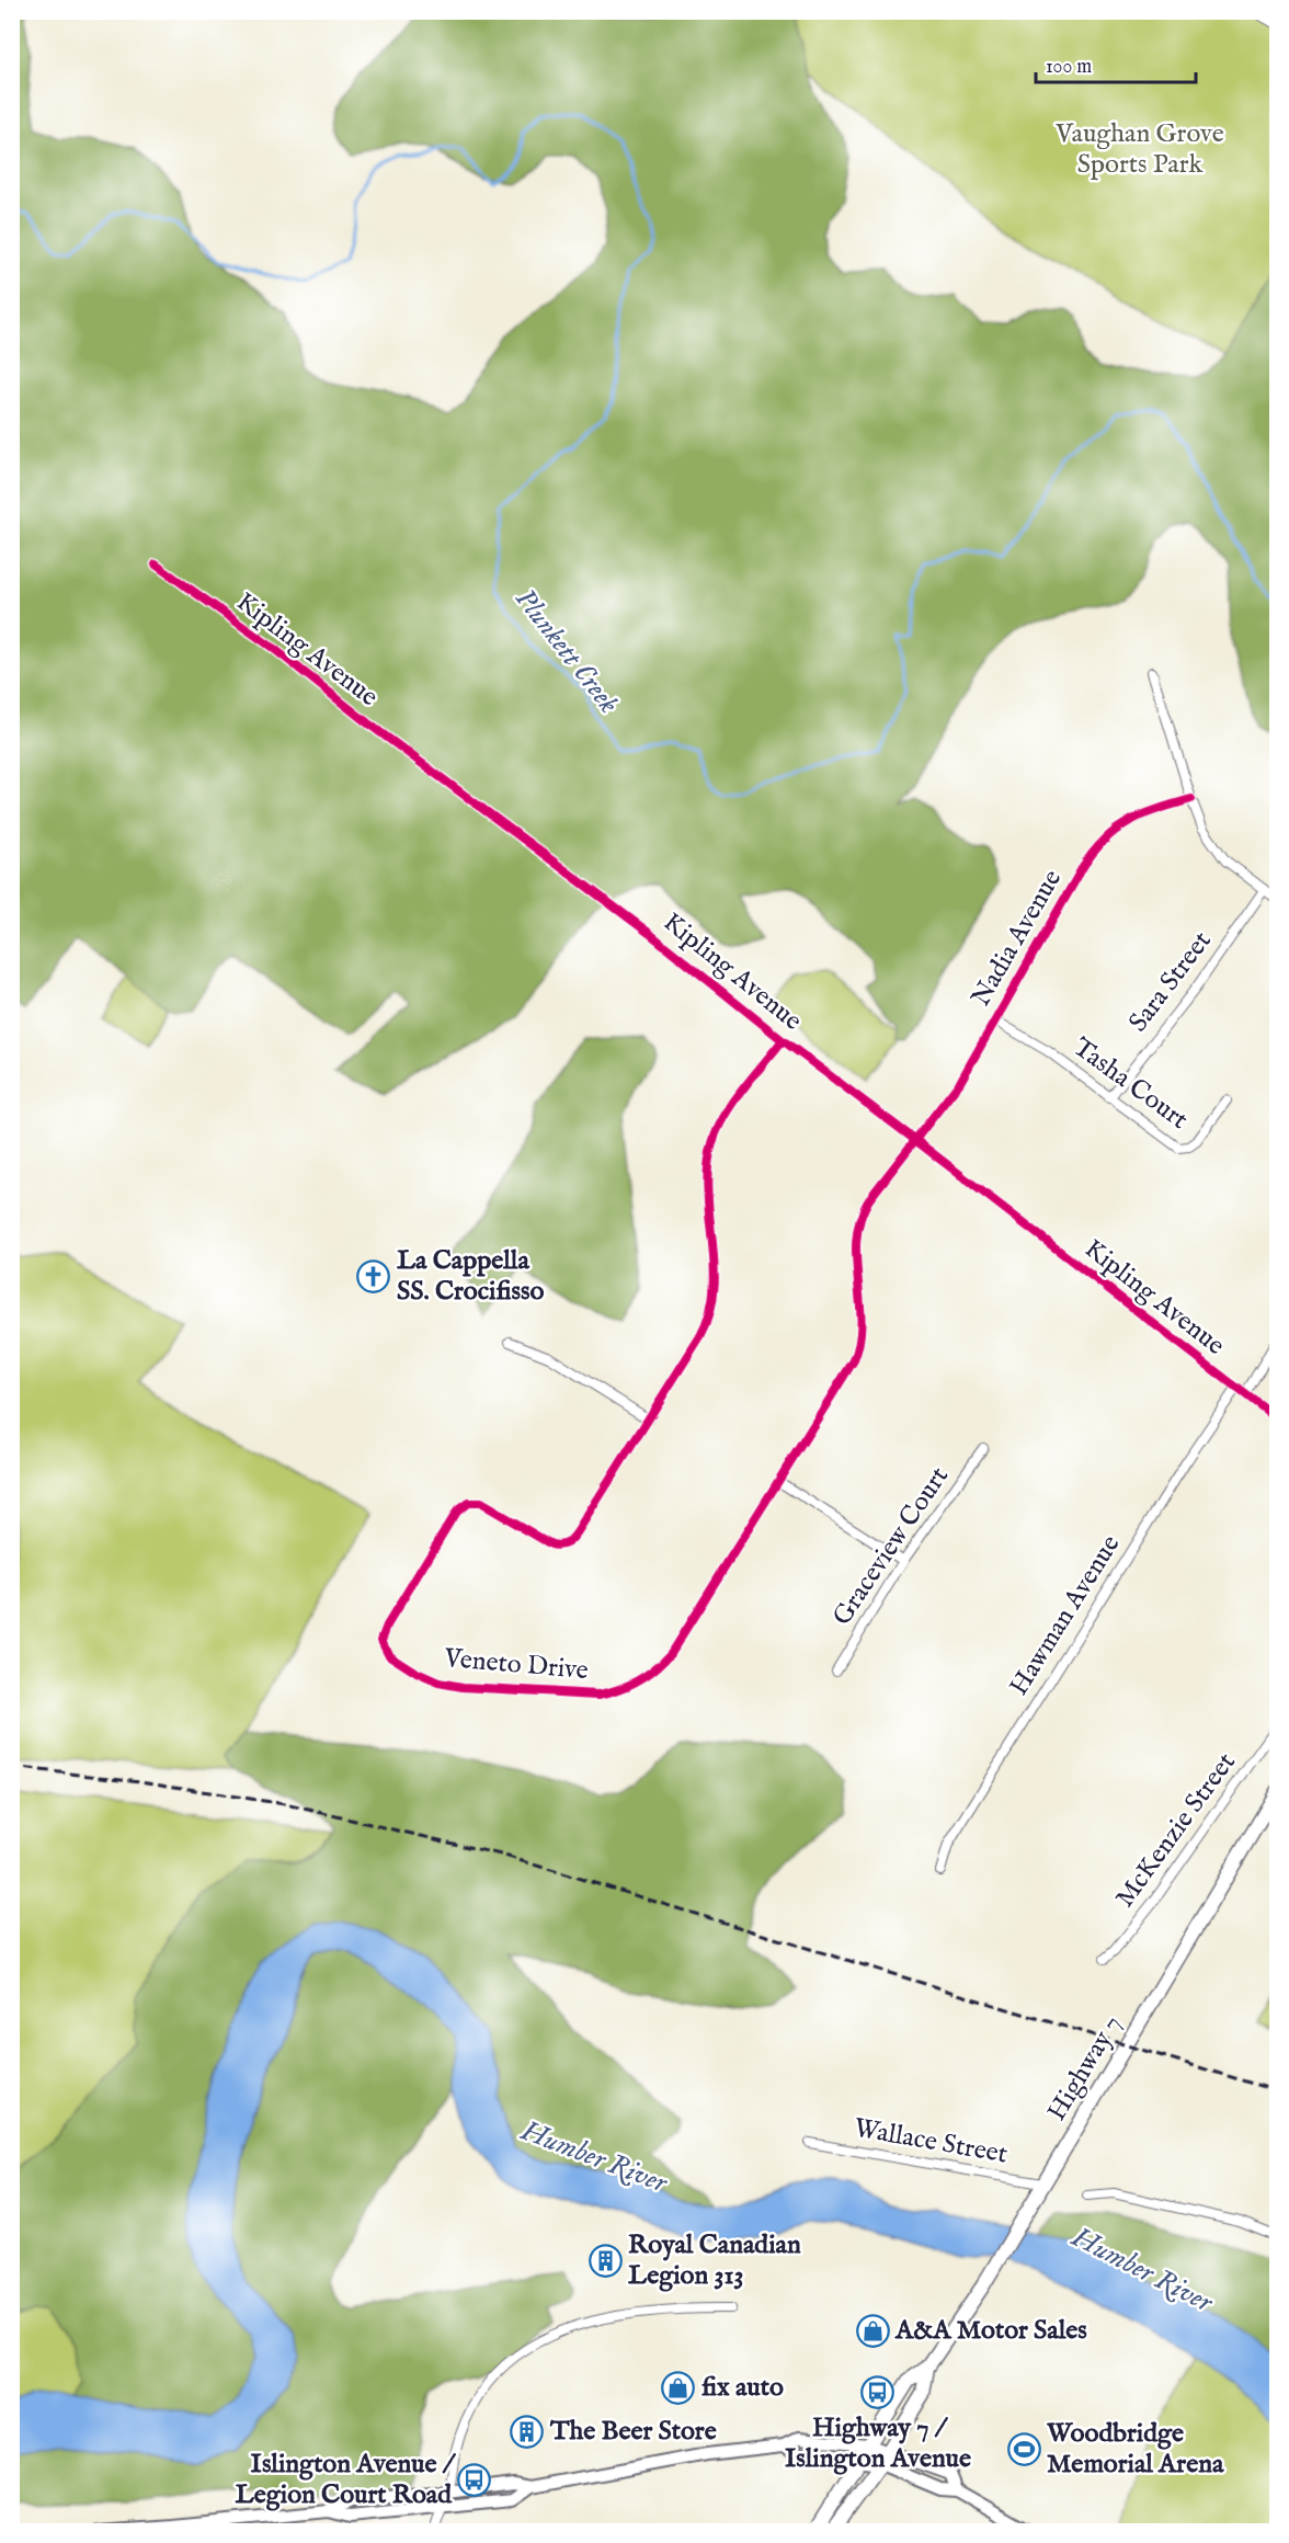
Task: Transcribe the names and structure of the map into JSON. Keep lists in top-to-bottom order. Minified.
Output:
{"streets":{"main road":["Highway 7"],"street":["Kipling Avenue","Nadia Avenue","Sara Street","Tasha Court","Graceview Court","Hawman Avenue","Veneto Drive","McKenzie Street","Wallace Street"]},"crossings":[["Kipling Avenue","Nadia Avenue"],["Kipling Avenue","Hawman Avenue"],["Kipling Avenue","Veneto Drive"],["Nadia Avenue","Tasha Court"],["Nadia Avenue","Veneto Drive"],["Sara Street","Tasha Court"],["Highway 7","Wallace Street"]],"water":["Plunkett Creek","Humber River"],"parks":["Vaughan Grove Sports Park"],"places":{"church":["La Cappella SS. Crocifisso"],"building":["Royal Canadian Legion 313","The Beer Store"],"shop":["A&A Motor Sales","fix auto"],"bus stop":["Highway 7 / Islington Avenue","Islington Avenue / Legion Court Road"],"sports":["Woodbridge Memorial Arena"]},"scale_bar":"100 m"}
